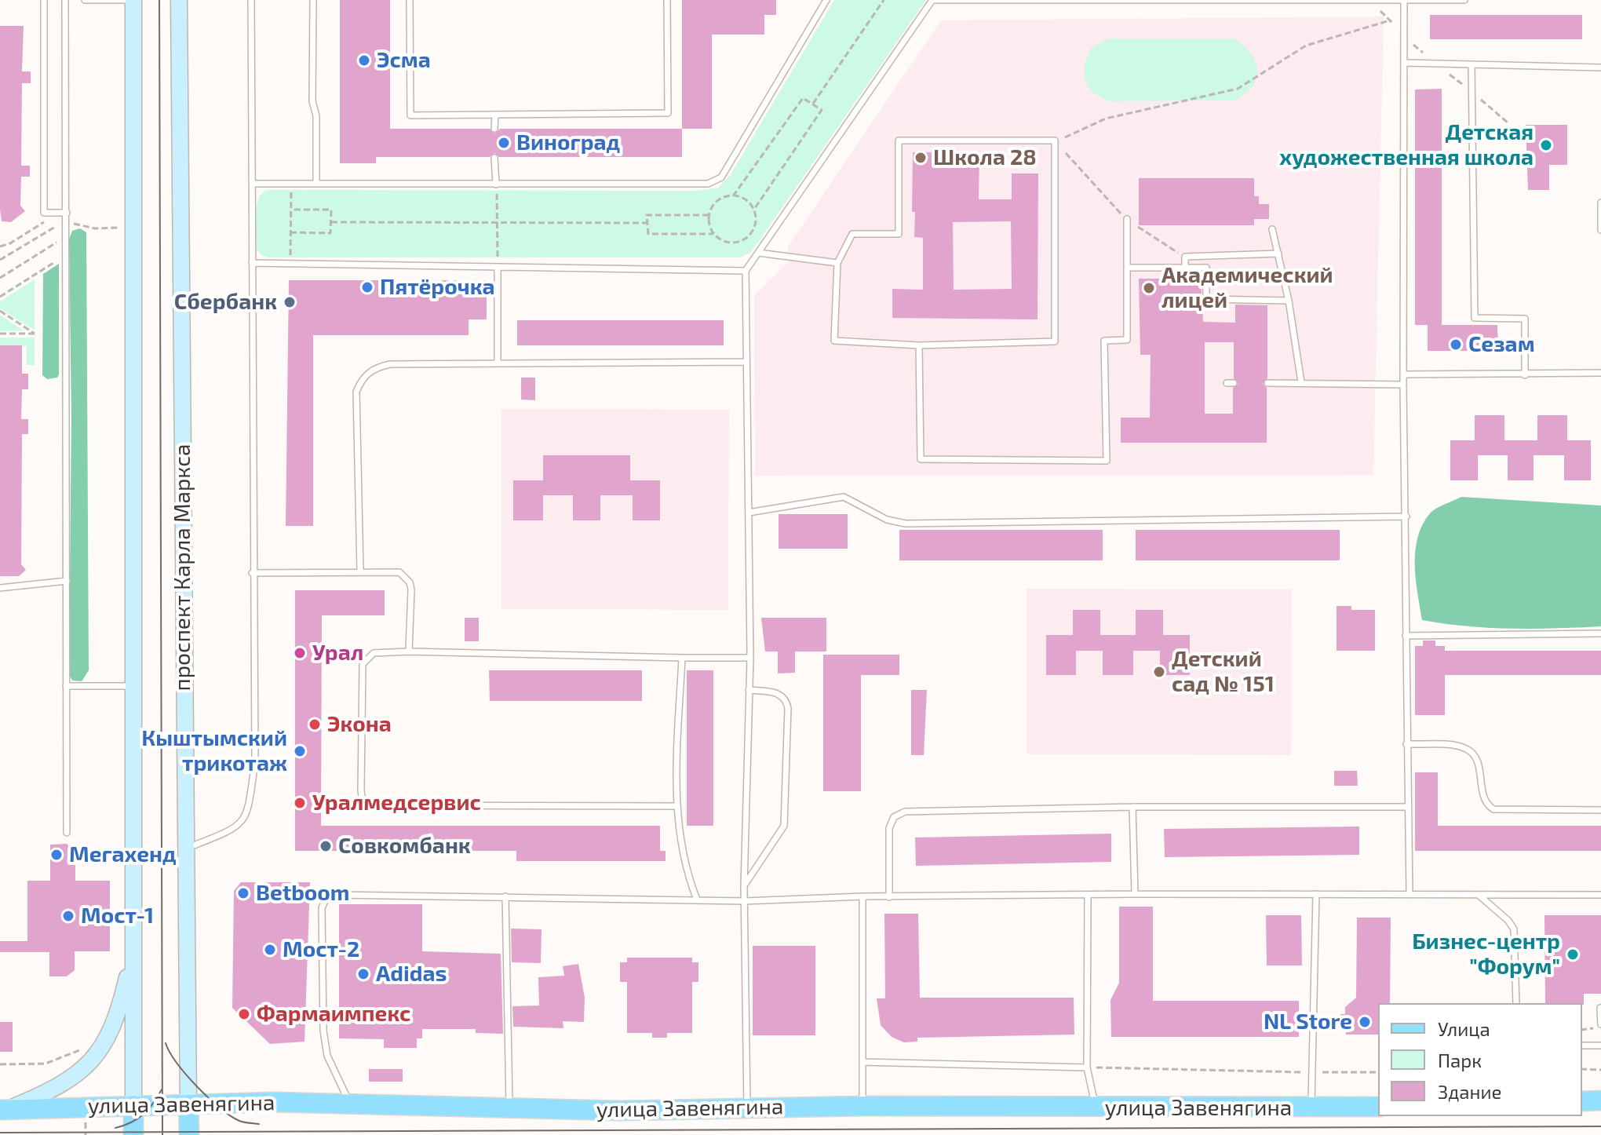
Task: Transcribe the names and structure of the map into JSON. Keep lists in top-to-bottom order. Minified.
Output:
{"streets":{"main road":["проспект Карла Маркса","улица Завенягина"]},"crossings":[["проспект Карла Маркса","улица Завенягина"]],"places":["Эсма","Виноград","Детская художественная школа","Школа 28","Пятёрочка","Академический лицей","Сбербанк","Сезам","Урал","Детский сад № 151","Экона","Кыштымский трикотаж","Уралмедсервис","Совкомбанк","Мегахенд","Betboom","Мост-1","Мост-2","Бизнес-центр \"Форум\"","Adidas","Фармаимпекс","NL Store"],"legend":["Улица","Парк","Здание"]}
